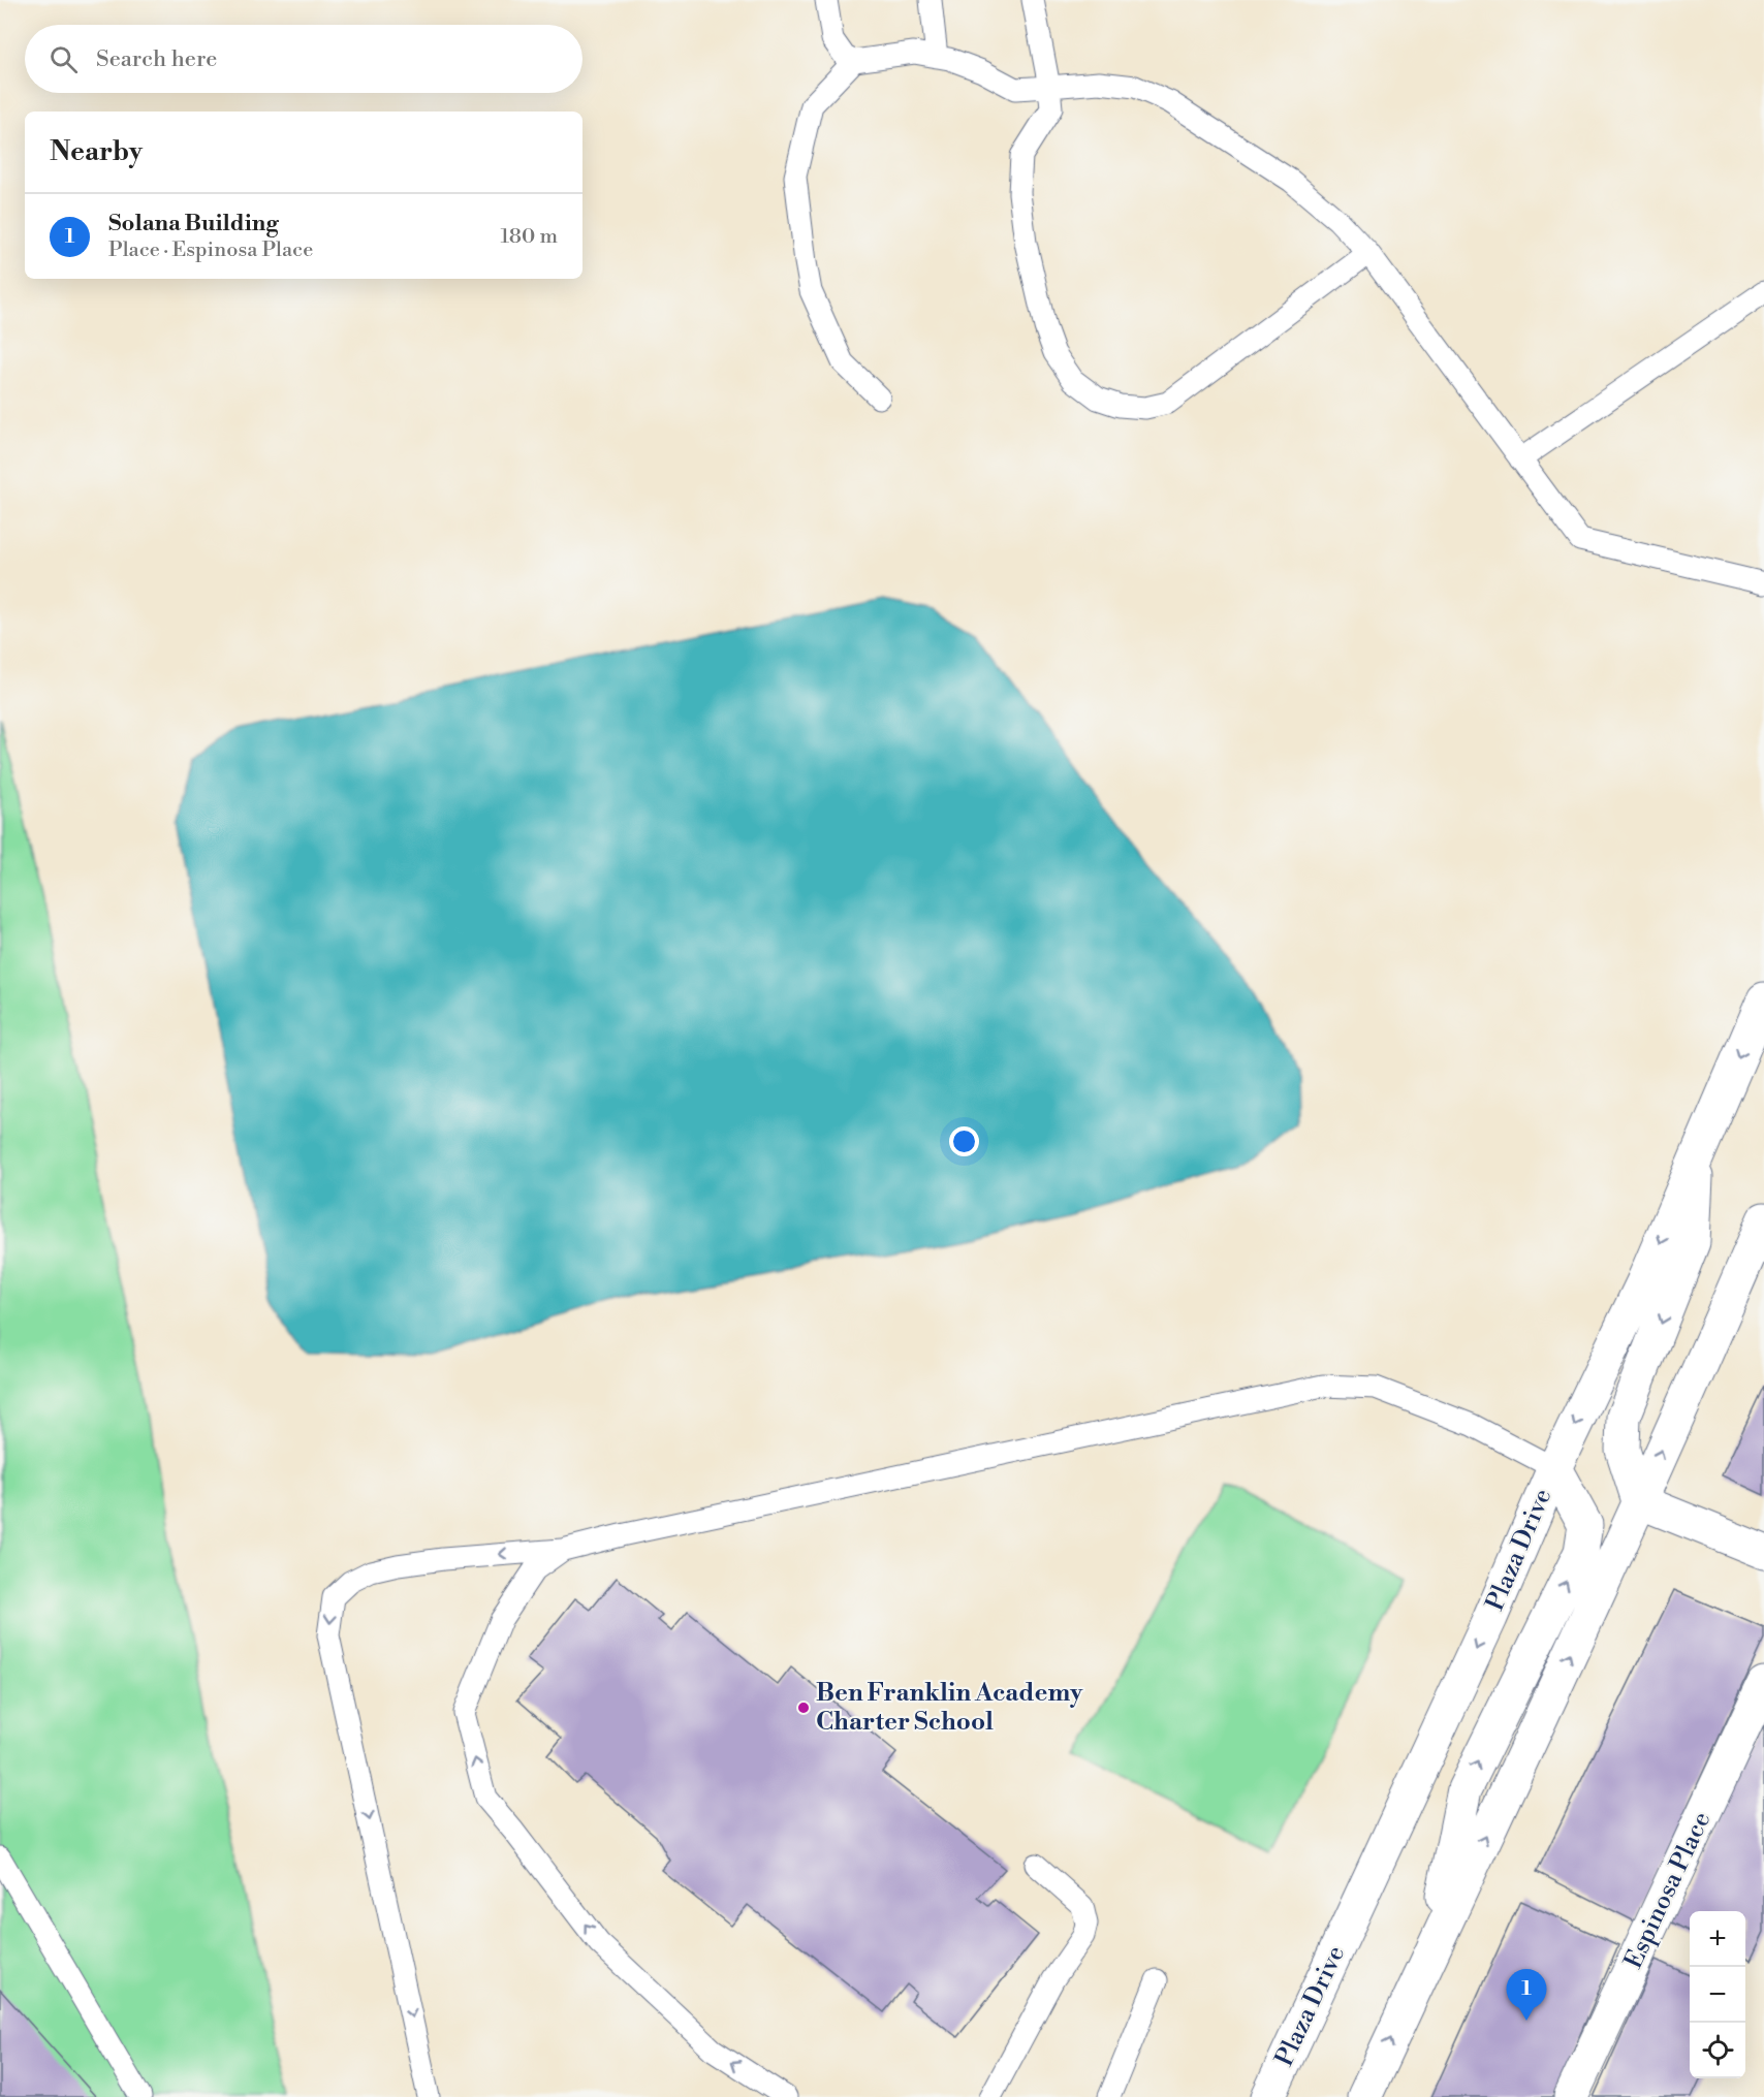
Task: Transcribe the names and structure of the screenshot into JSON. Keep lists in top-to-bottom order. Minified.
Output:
{"streets":{"street":["Plaza Drive","Espinosa Place"]},"places":["Ben Franklin Academy Charter School"],"page":{"search":"Search here","heading":"Nearby","list":[{"mark":"1","name":"Solana Building","note":"Place · Espinosa Place","value":"180 m"}],"map_buttons":["+","−"],"pins":"1"}}
